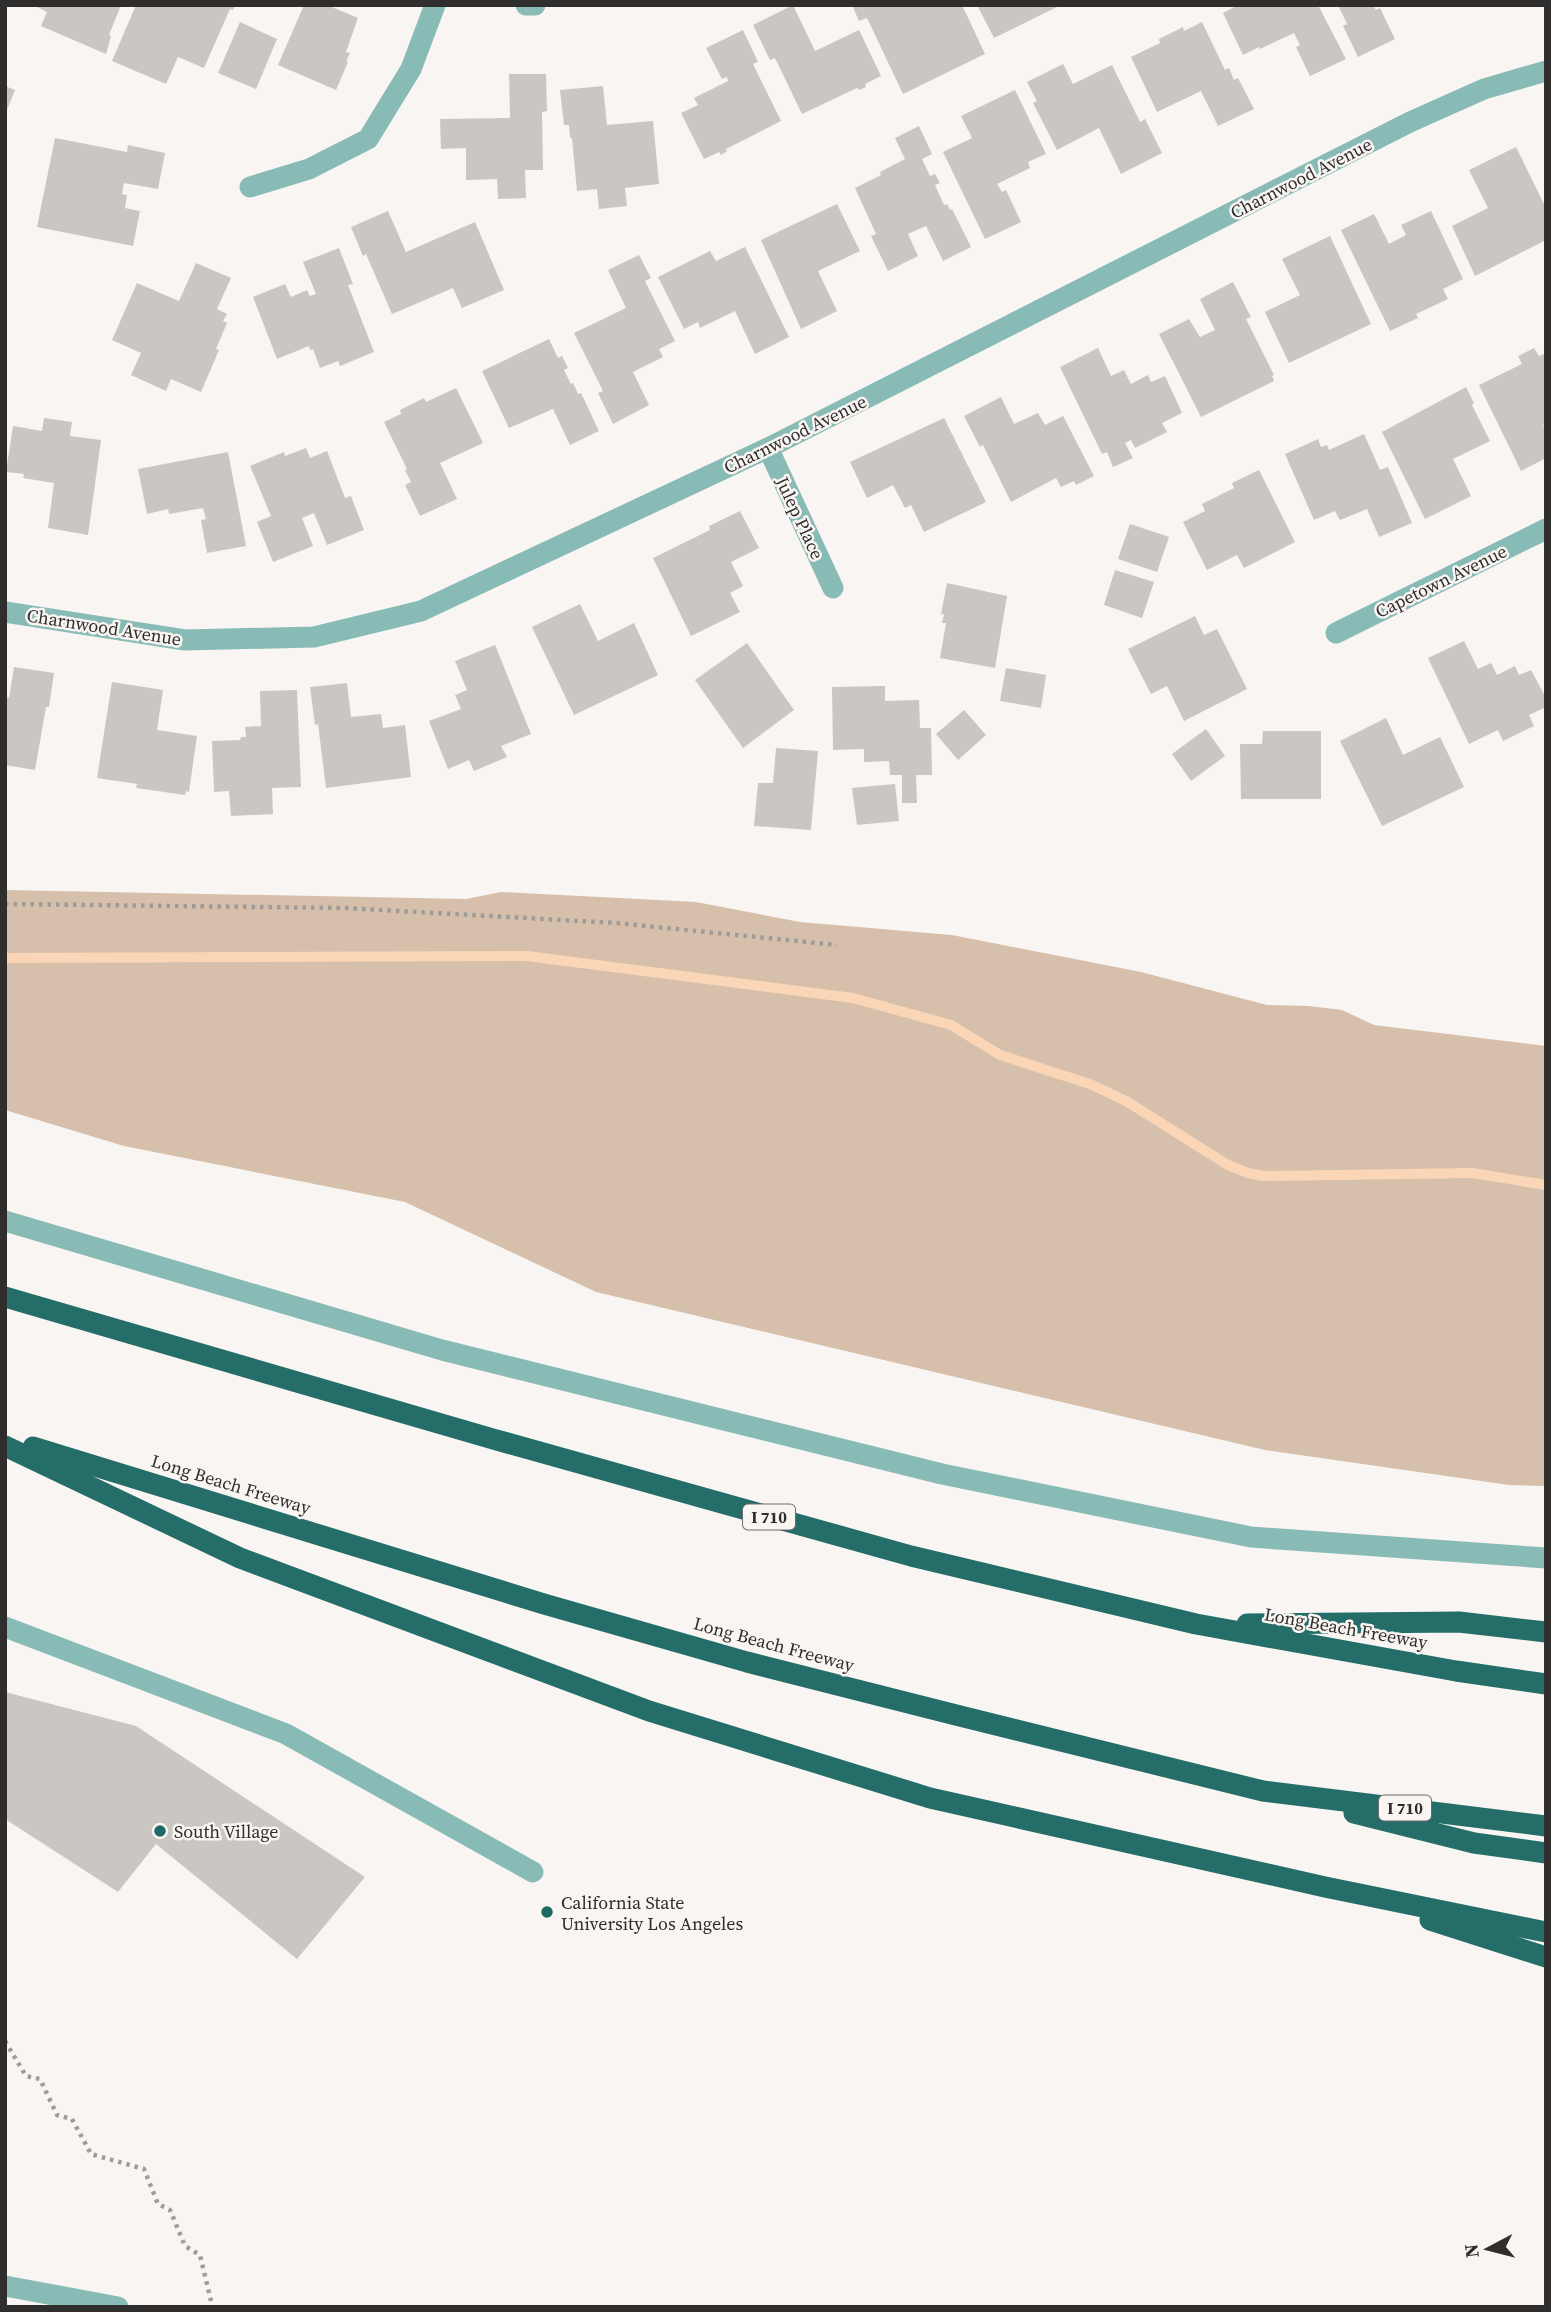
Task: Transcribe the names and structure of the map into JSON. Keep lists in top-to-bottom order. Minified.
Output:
{"streets":{"highway":["Long Beach Freeway","I 710"],"street":["Charnwood Avenue","Julep Place","Capetown Avenue"]},"crossings":[["Charnwood Avenue","Julep Place"]],"places":["South Village","California State University Los Angeles"],"north":"left"}
